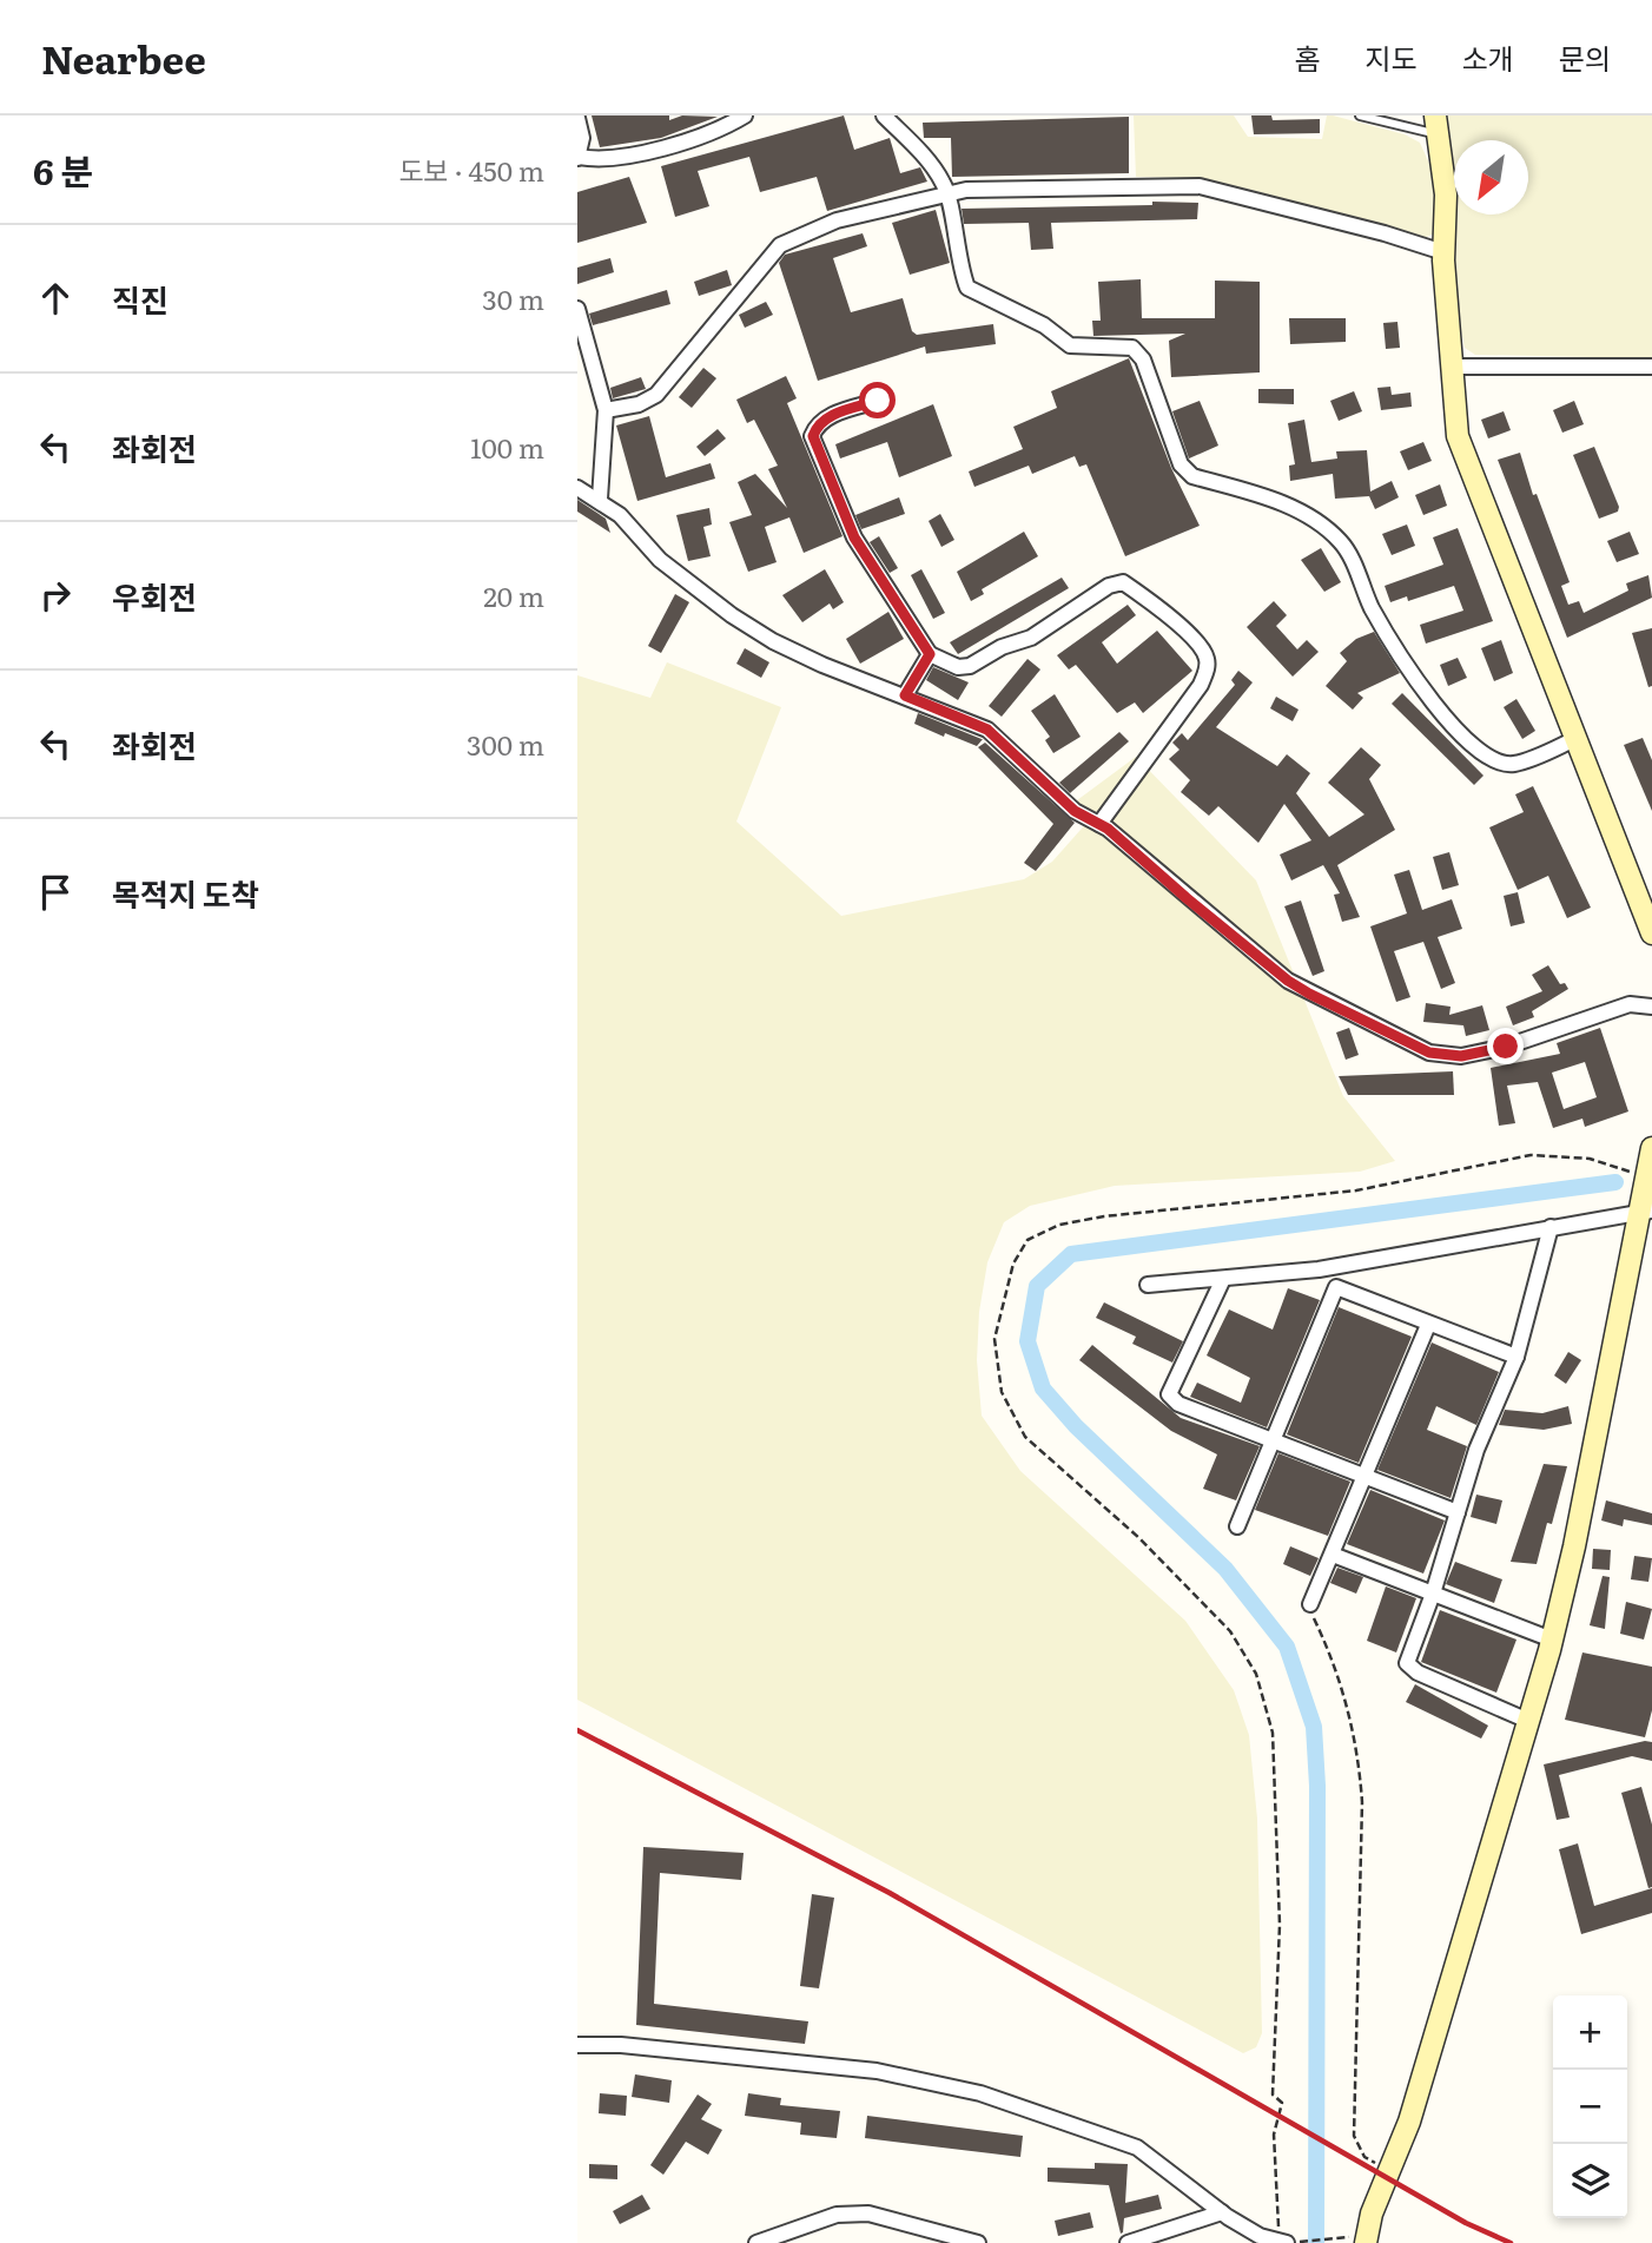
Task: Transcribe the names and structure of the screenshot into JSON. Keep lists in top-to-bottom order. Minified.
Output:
{"north":"bottom left","page":{"header":"Nearbee","nav":["홈","지도","소개","문의"],"heading":["6 분","도보 · 450 m"],"list":[["직진","30 m"],["좌회전","100 m"],["우회전","20 m"],["좌회전","300 m"],"목적지 도착"],"map_buttons":["+","−"]}}
